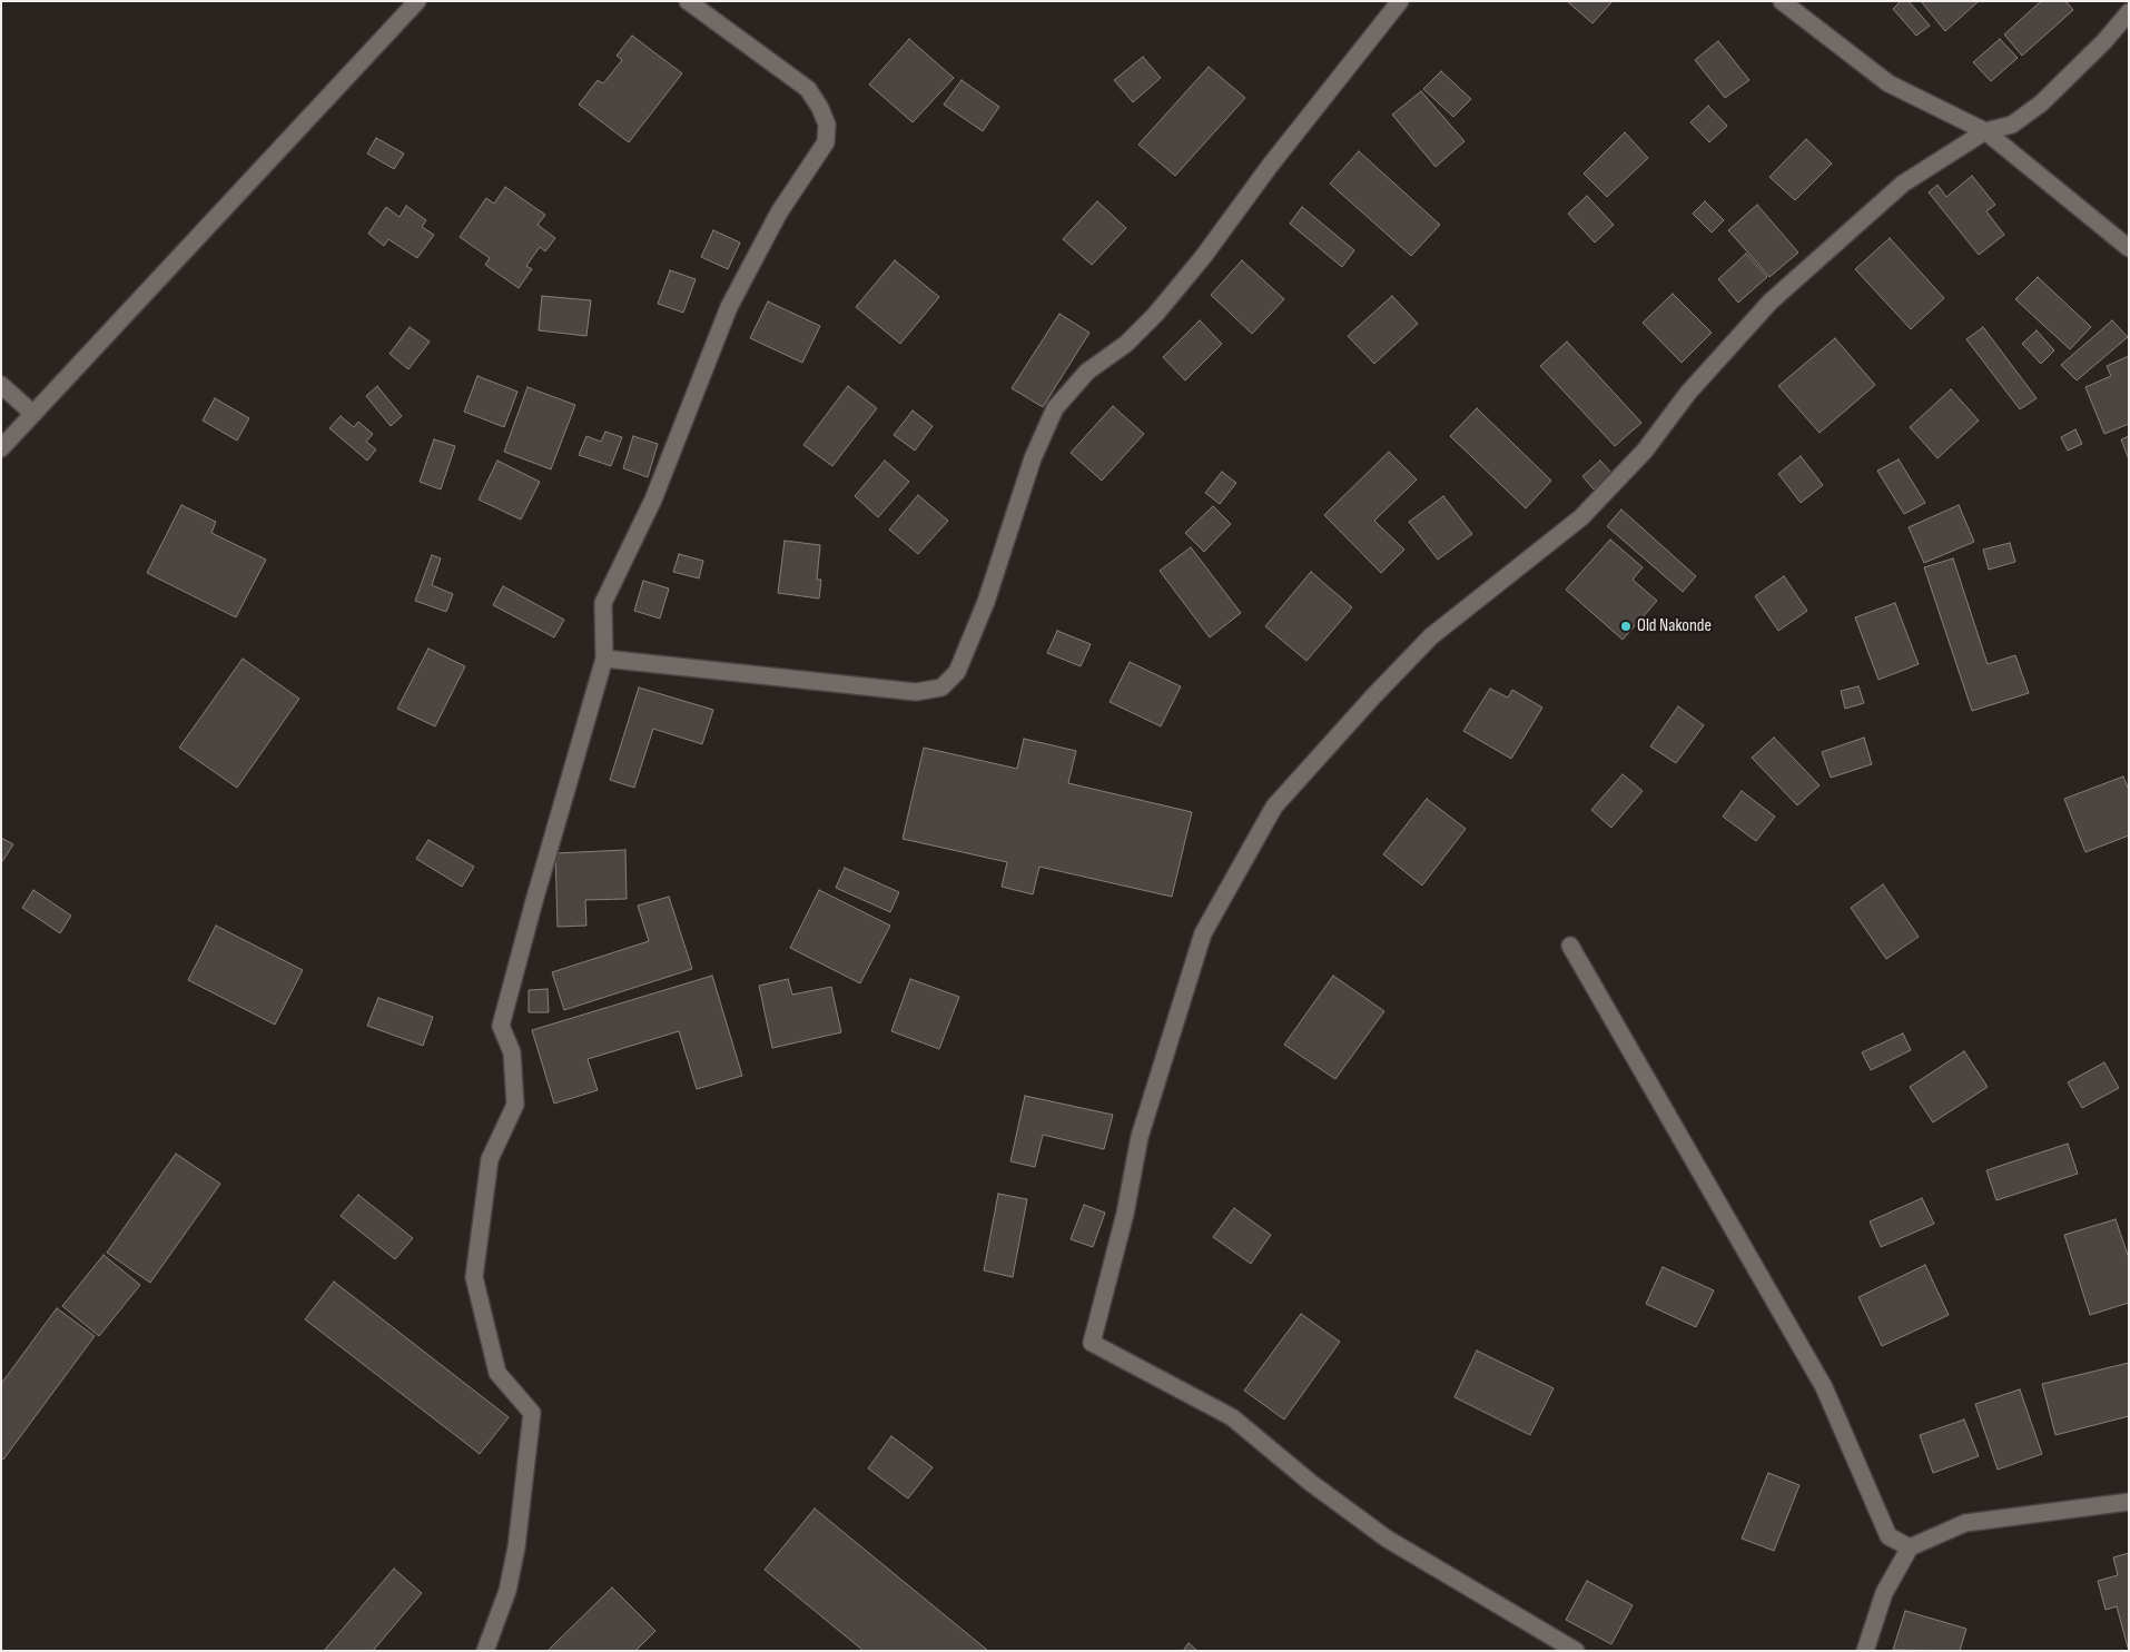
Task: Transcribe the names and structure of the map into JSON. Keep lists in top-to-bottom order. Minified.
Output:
{"places":["Old Nakonde"]}
